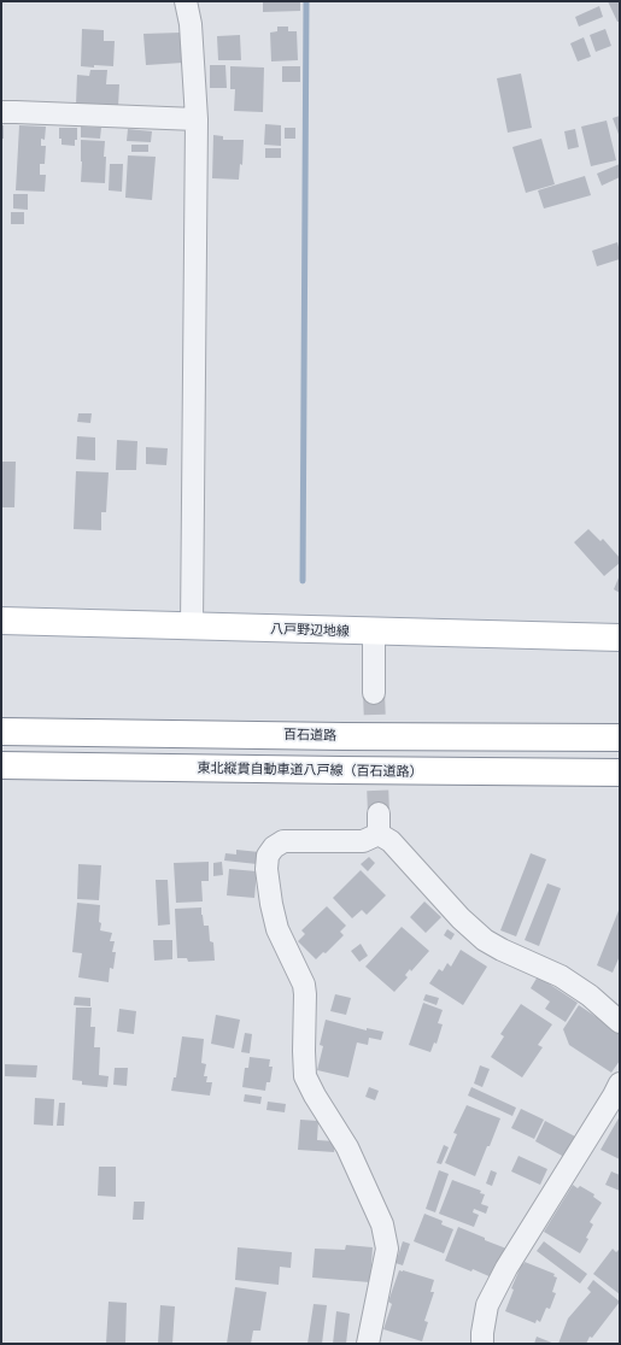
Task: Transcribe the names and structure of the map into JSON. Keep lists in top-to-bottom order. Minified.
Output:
{"streets":{"main road":["八戸野辺地線","百石道路","東北縦貫自動車道八戸線（百石道路）"]}}
